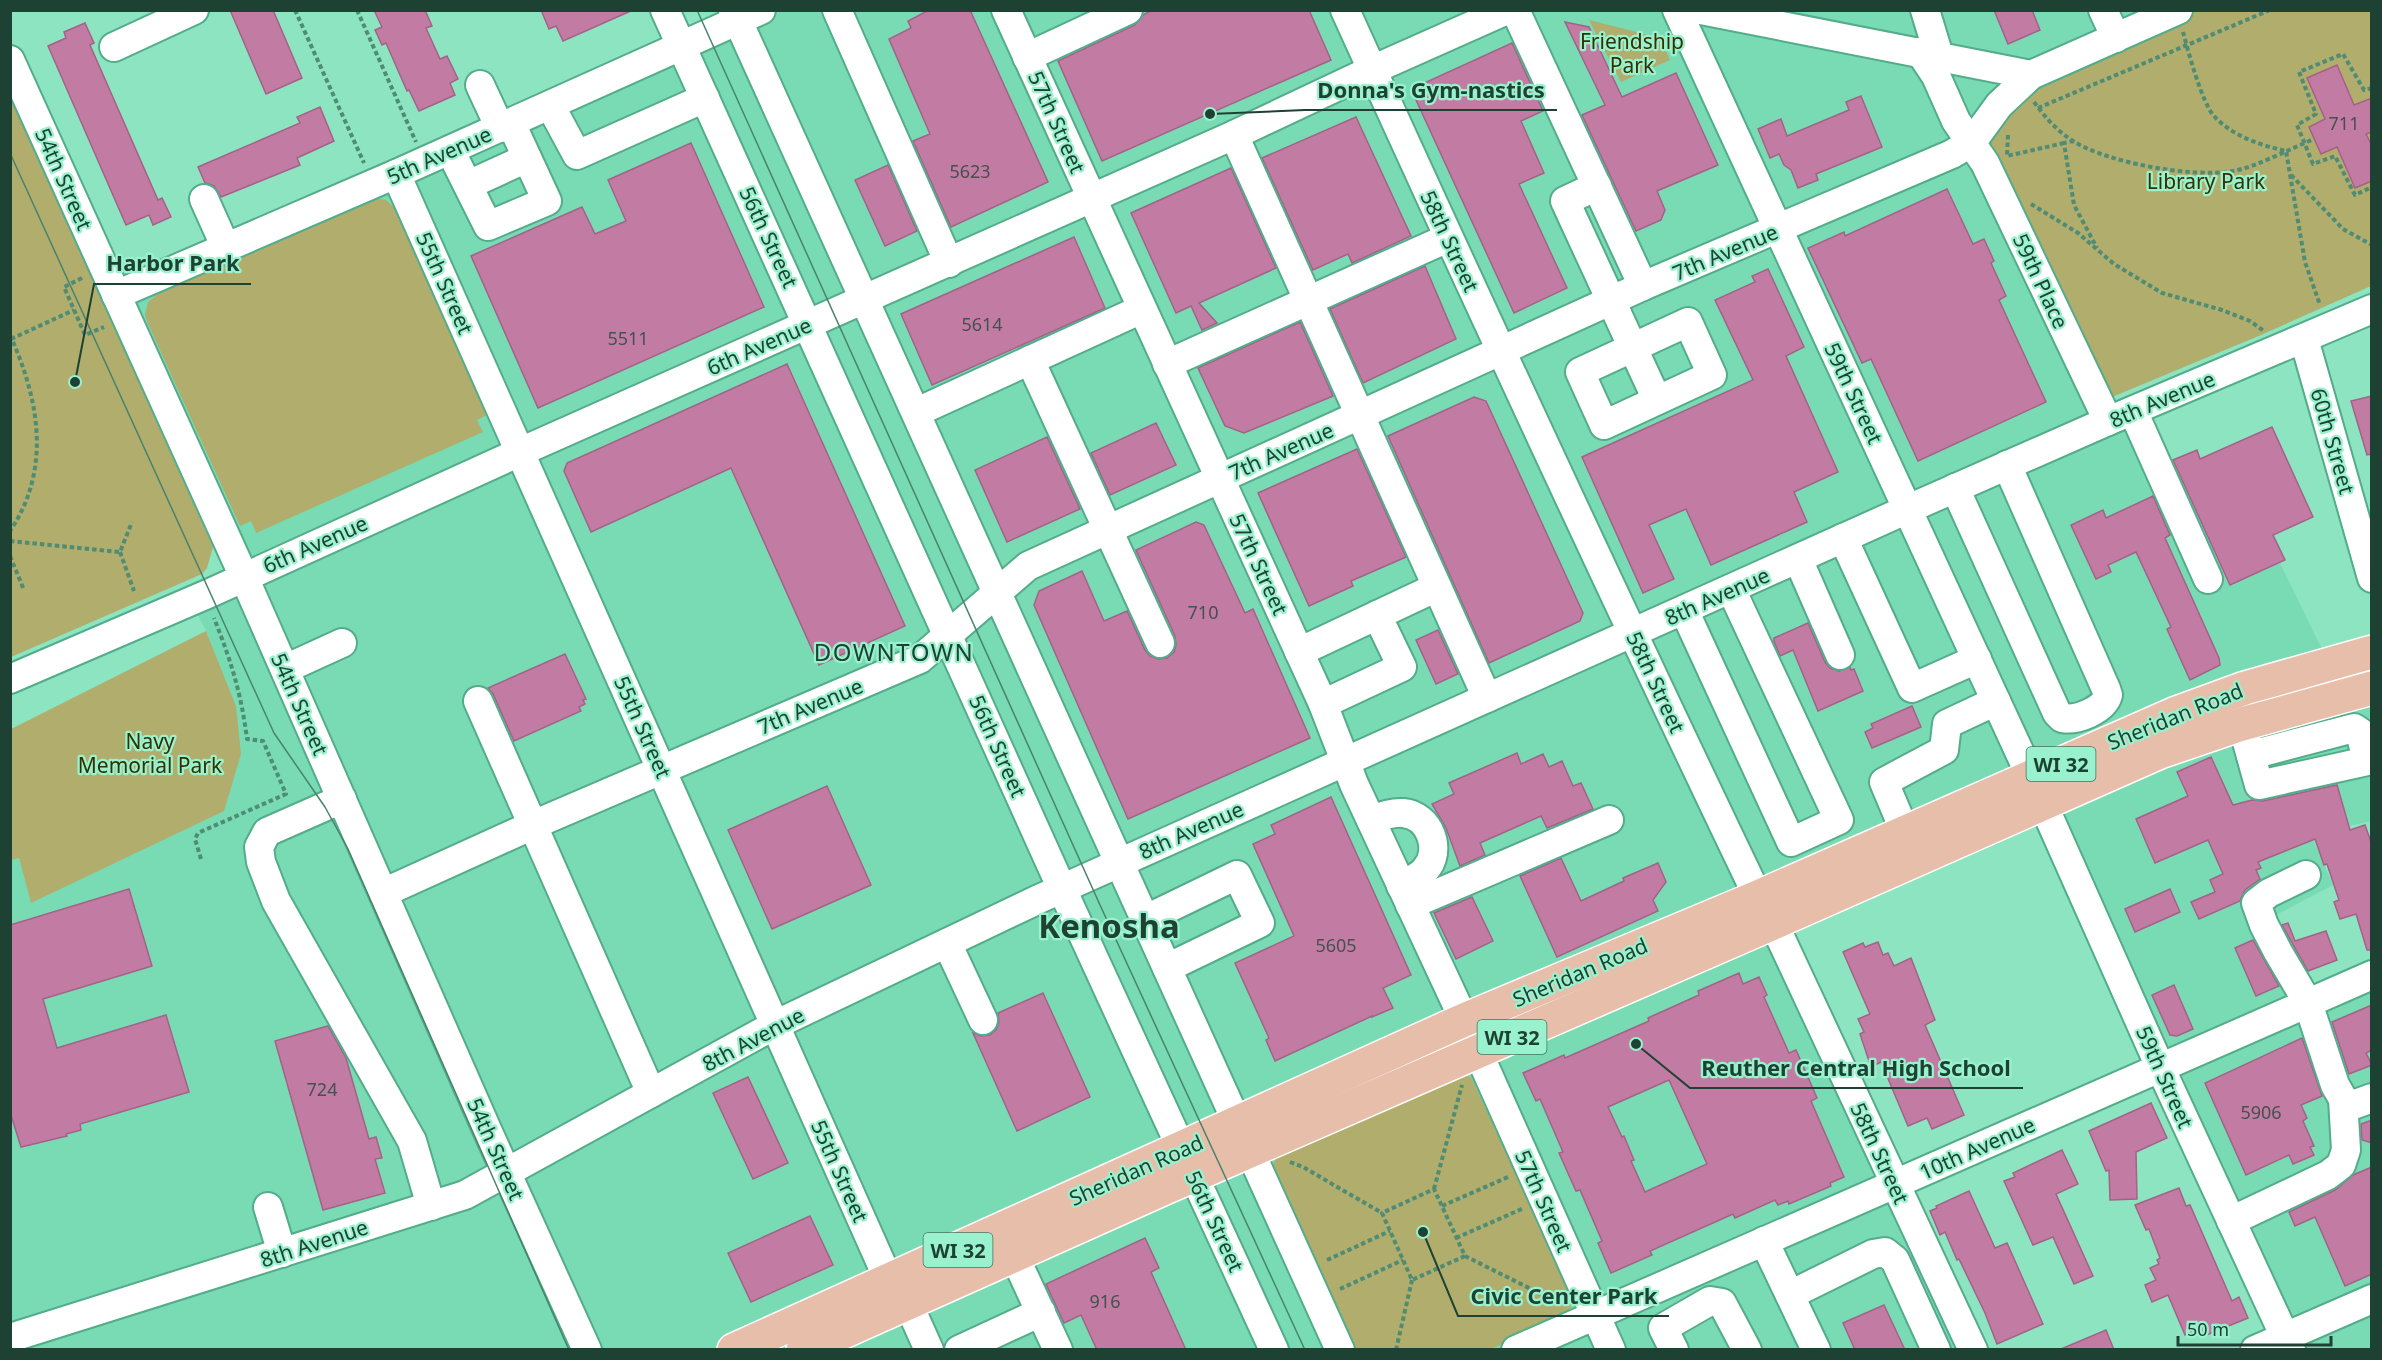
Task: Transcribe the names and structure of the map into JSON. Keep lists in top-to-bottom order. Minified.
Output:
{"streets":{"main road":["Sheridan Road","WI 32"],"street":["57th Street","5th Avenue","54th Street","56th Street","58th Street","7th Avenue","59th Place","55th Street","6th Avenue","59th Street","8th Avenue","60th Street","10th Avenue"]},"crossings":[["57th Street","7th Avenue"],["57th Street","6th Avenue"],["57th Street","8th Avenue"],["57th Street","Sheridan Road"],["57th Street","10th Avenue"],["5th Avenue","54th Street"],["5th Avenue","56th Street"],["5th Avenue","55th Street"],["54th Street","7th Avenue"],["54th Street","6th Avenue"],["54th Street","8th Avenue"],["56th Street","7th Avenue"],["56th Street","6th Avenue"],["56th Street","8th Avenue"],["56th Street","Sheridan Road"],["58th Street","7th Avenue"],["58th Street","6th Avenue"],["58th Street","8th Avenue"],["58th Street","Sheridan Road"],["58th Street","10th Avenue"],["7th Avenue","59th Place"],["7th Avenue","55th Street"],["7th Avenue","59th Street"],["59th Place","8th Avenue"],["55th Street","6th Avenue"],["55th Street","8th Avenue"],["55th Street","Sheridan Road"],["59th Street","8th Avenue"],["59th Street","Sheridan Road"],["59th Street","10th Avenue"],["8th Avenue","60th Street"]],"districts":["DOWNTOWN","Kenosha"],"parks":["Friendship Park","Library Park","Navy Memorial Park"],"places":["Donna's Gym-nastics","Harbor Park","Reuther Central High School","Civic Center Park"],"house_numbers":["711","5623","5614","5511","710","5605","724","5906","916"],"scale_bar":"50 m"}
